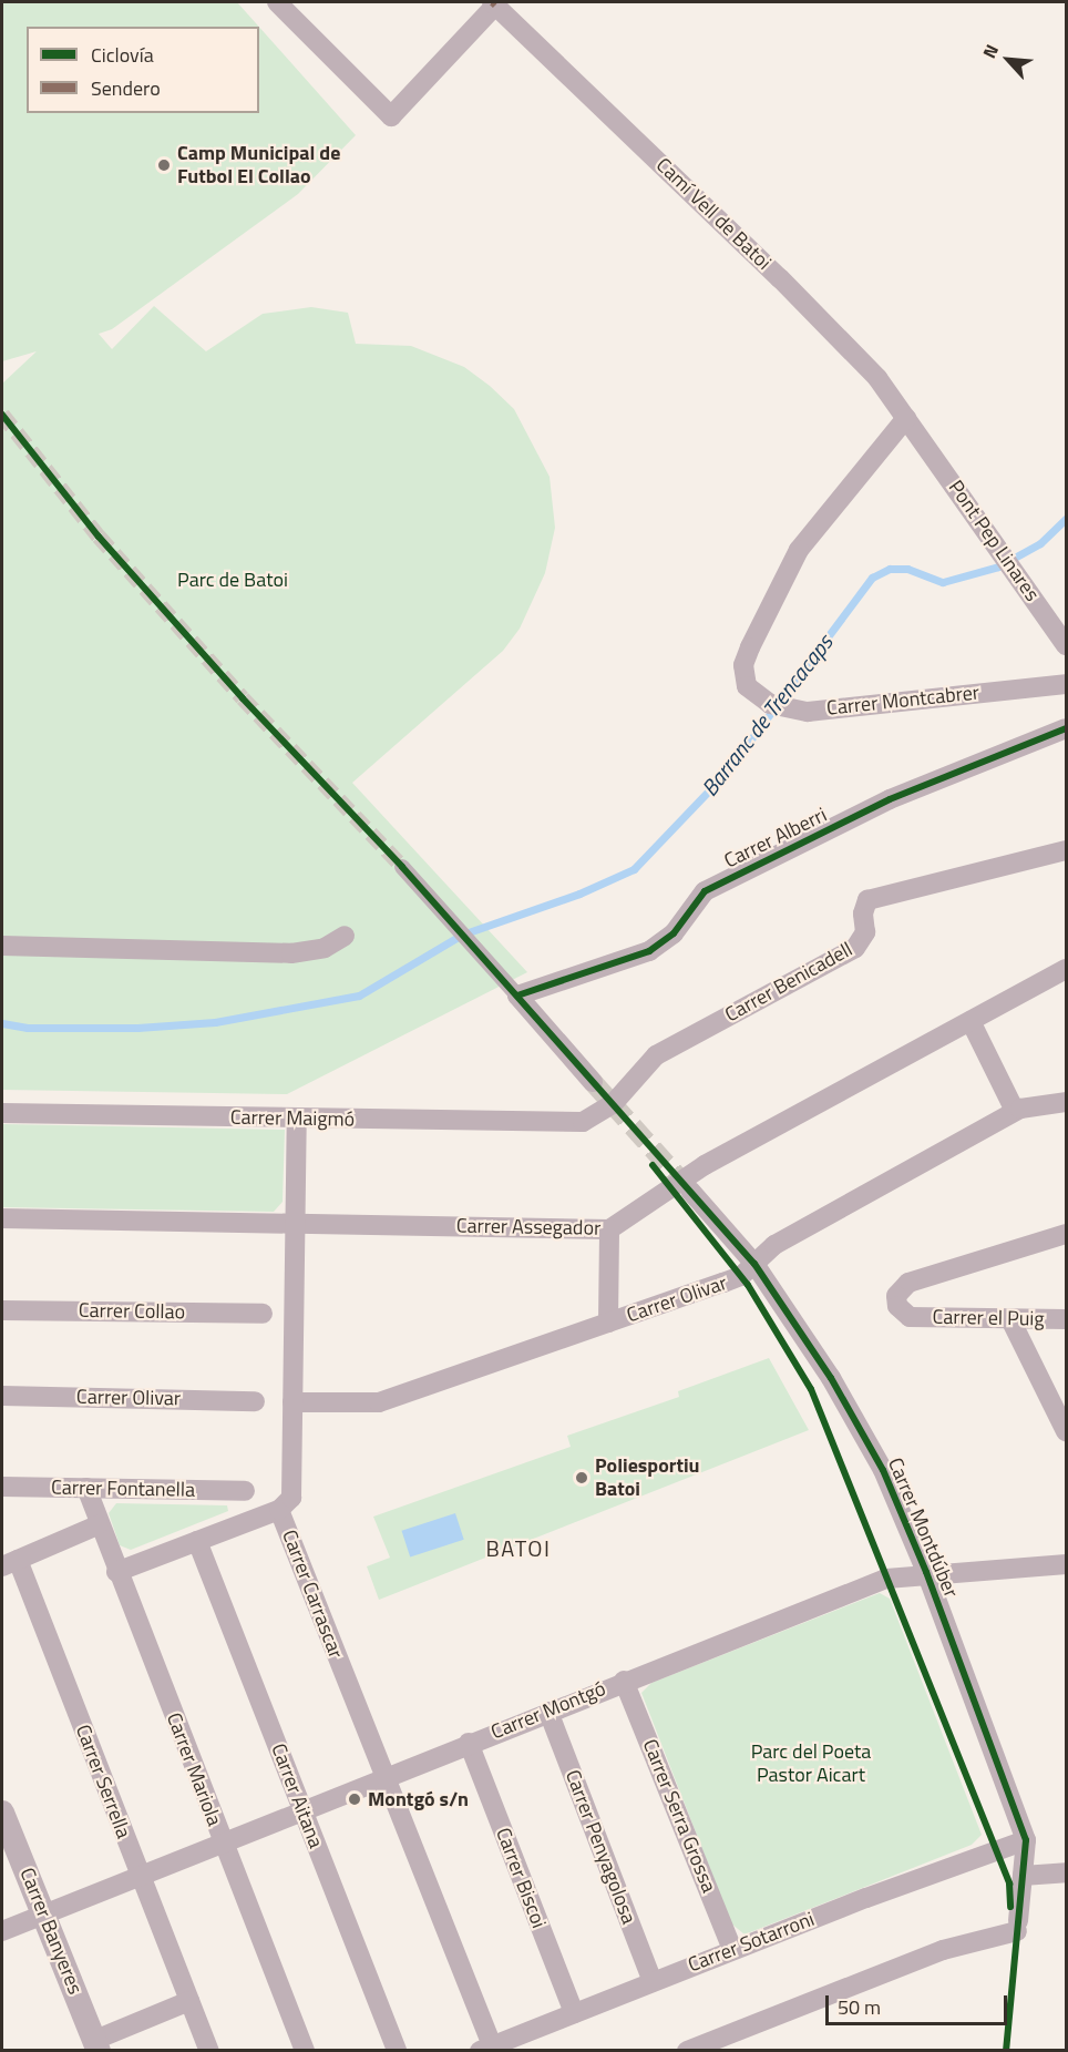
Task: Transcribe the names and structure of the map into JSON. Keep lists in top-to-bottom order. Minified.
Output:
{"streets":{"street":["Camí Vell de Batoi","Pont Pep Linares","Carrer Montcabrer","Carrer Alberri","Carrer Benicadell","Carrer Maigmó","Carrer Assegador","Carrer Olivar","Carrer Collao","Carrer el Puig","Carrer Fontanella","Carrer Montdúber","Carrer Carrascar","Carrer Montgó","Carrer Mariola","Carrer Serrella","Carrer Aitana","Carrer Serra Grossa","Carrer Penyagolosa","Carrer Biscoi","Carrer Banyeres","Carrer Sotarroni"]},"crossings":[["Camí Vell de Batoi","Pont Pep Linares"],["Camí Vell de Batoi","Carrer Montcabrer"],["Carrer Benicadell","Carrer Maigmó"],["Carrer Maigmó","Carrer Carrascar"],["Carrer Assegador","Carrer Carrascar"],["Carrer Olivar","Carrer Montdúber"],["Carrer Olivar","Carrer Carrascar"],["Carrer Fontanella","Carrer Mariola"],["Carrer Montdúber","Carrer Montgó"],["Carrer Montdúber","Carrer Sotarroni"],["Carrer Carrascar","Carrer Montgó"],["Carrer Carrascar","Carrer Sotarroni"],["Carrer Montgó","Carrer Mariola"],["Carrer Montgó","Carrer Serrella"],["Carrer Montgó","Carrer Aitana"],["Carrer Montgó","Carrer Serra Grossa"],["Carrer Montgó","Carrer Penyagolosa"],["Carrer Montgó","Carrer Biscoi"],["Carrer Montgó","Carrer Banyeres"],["Carrer Mariola","Carrer Serrella"],["Carrer Serra Grossa","Carrer Sotarroni"],["Carrer Penyagolosa","Carrer Sotarroni"],["Carrer Biscoi","Carrer Sotarroni"]],"districts":["BATOI"],"water":["Barranc de Trencacaps"],"parks":["Parc de Batoi","Parc del Poeta Pastor Aicart"],"places":["Camp Municipal de Futbol El Collao","Poliesportiu Batoi","Montgó s/n"],"legend":["Ciclovía","Sendero"],"scale_bar":"50 m","north":"top left"}
